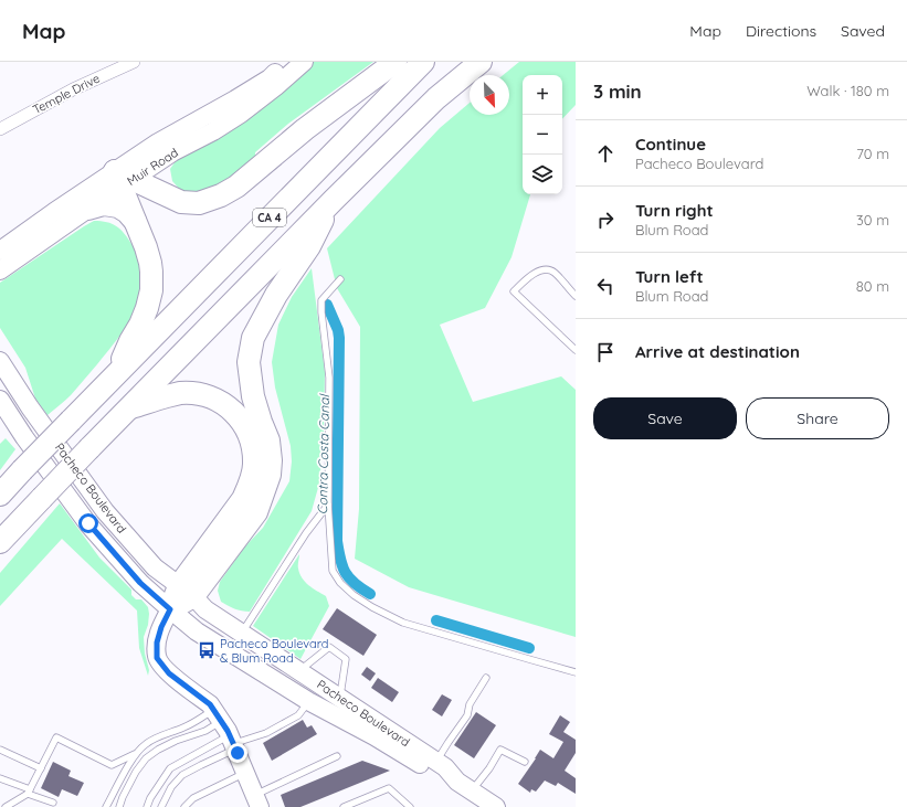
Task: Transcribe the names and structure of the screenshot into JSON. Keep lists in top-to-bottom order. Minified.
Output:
{"streets":{"highway":["CA 4"],"main road":["Muir Road","Pacheco Boulevard"],"street":["Temple Drive"]},"water":["Contra Costa Canal"],"places":{"bus stop":["Pacheco Boulevard & Blum Road"]},"north":"bottom right","page":{"header":"Map","nav":["Map","Directions","Saved"],"heading":["3 min","Walk · 180 m"],"map_buttons":["+","−"],"list":[["Continue","Pacheco Boulevard","70 m"],["Turn right","Blum Road","30 m"],["Turn left","Blum Road","80 m"],"Arrive at destination"],"buttons":["Save","Share"]}}
